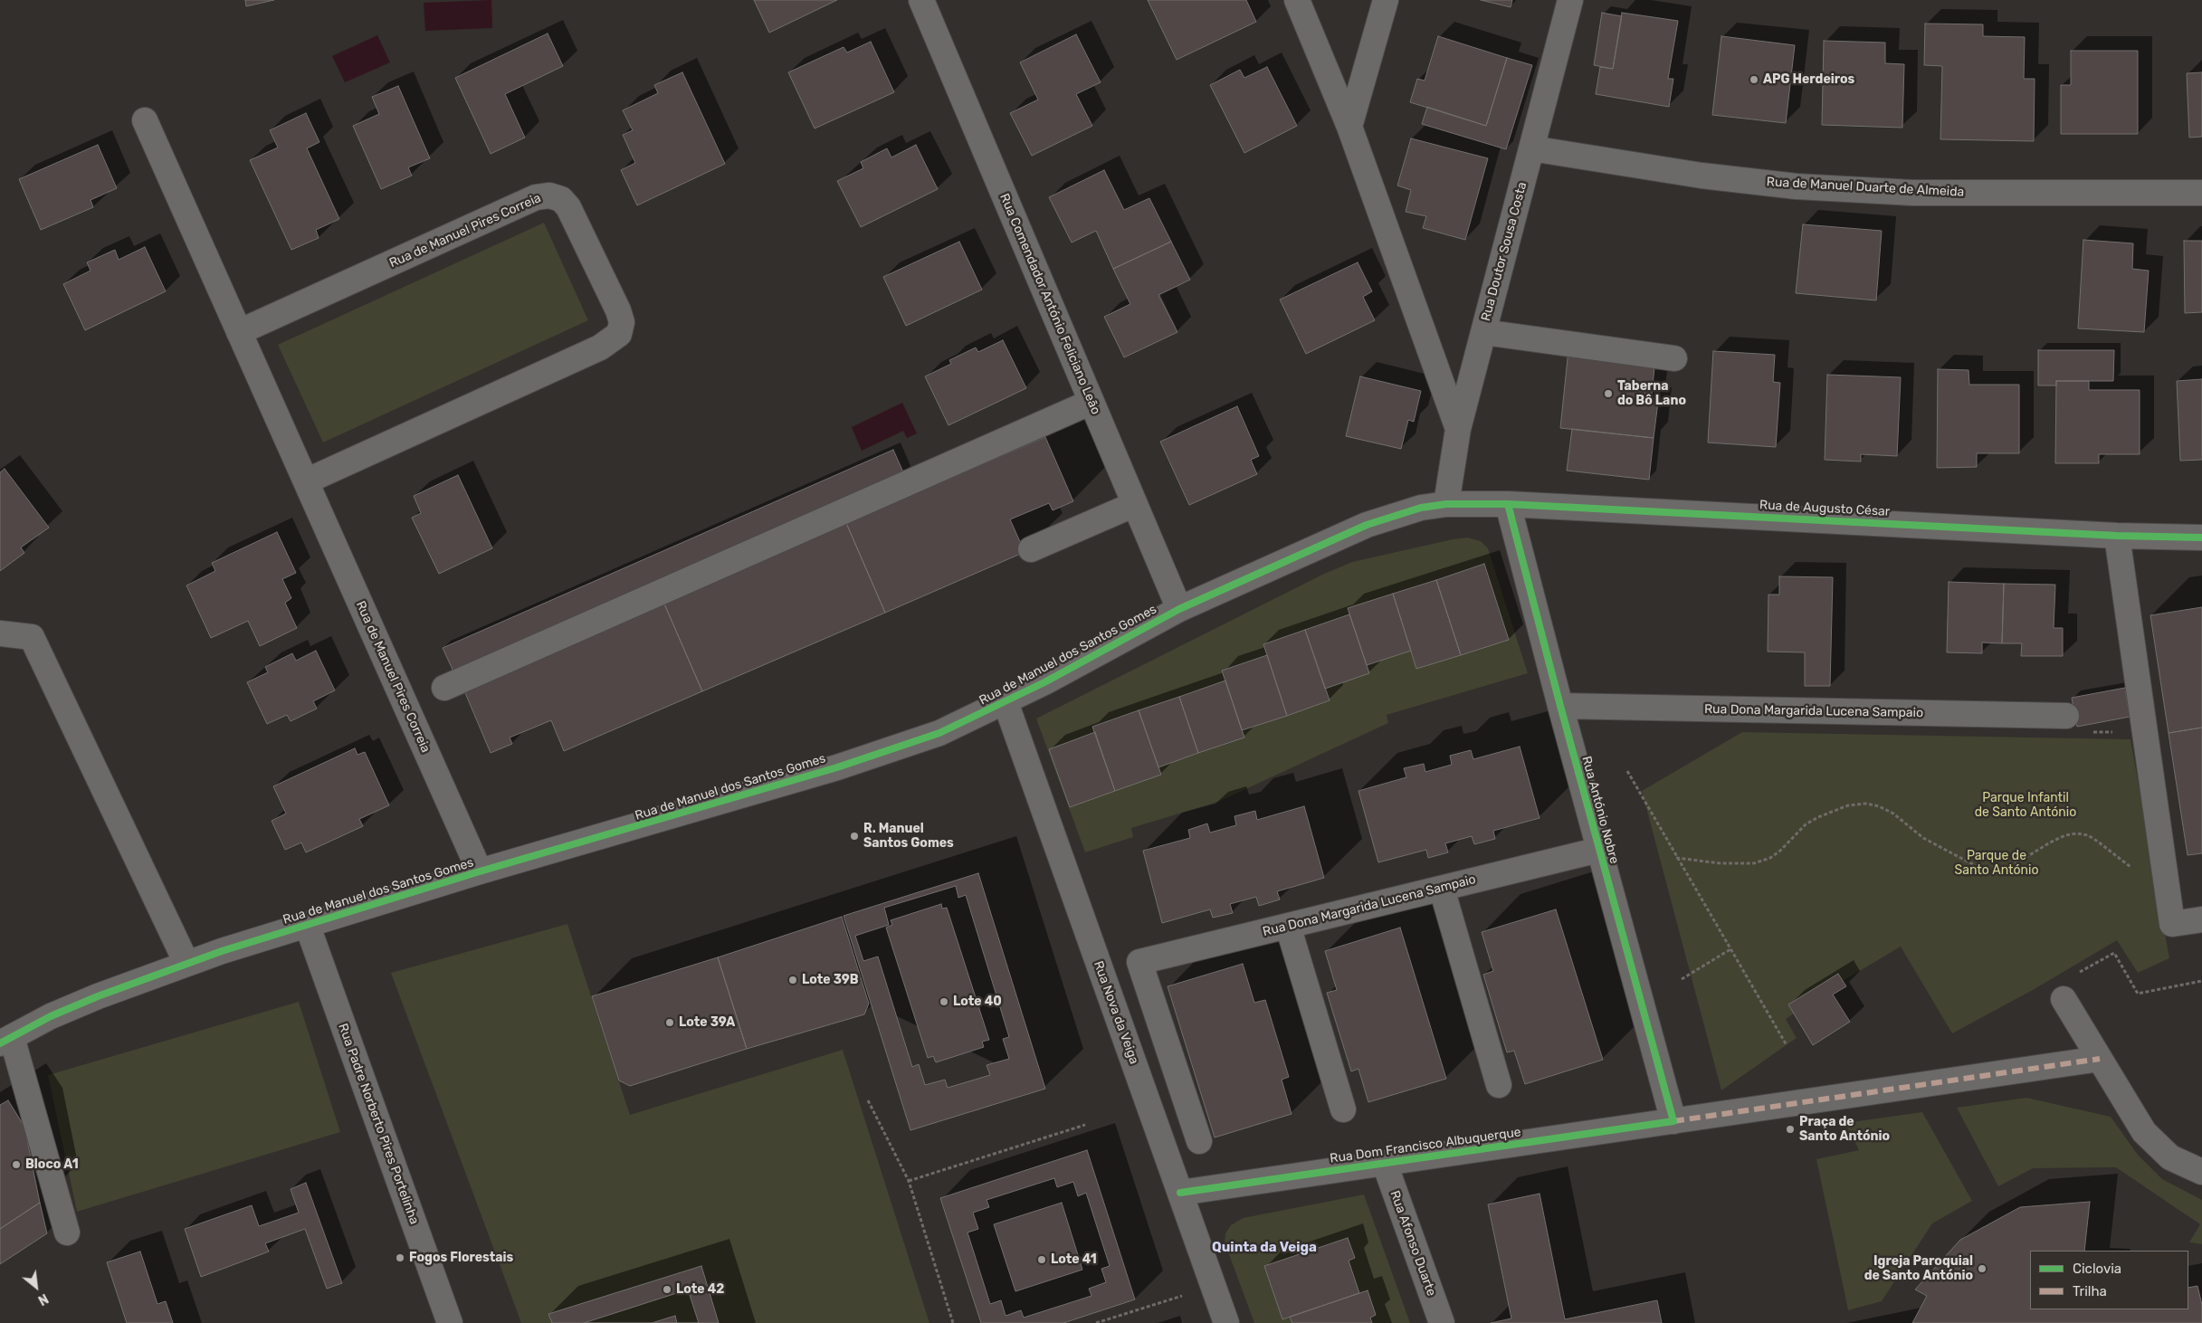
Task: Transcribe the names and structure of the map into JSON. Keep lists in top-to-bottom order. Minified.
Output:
{"streets":{"street":["Rua de Manuel Duarte de Almeida","Rua de Manuel Pires Correia","Rua Doutor Sousa Costa","Rua Comendador António Feliciano Leão","Rua de Augusto César","Rua de Manuel dos Santos Gomes","Rua Dona Margarida Lucena Sampaio","Rua António Nobre","Rua Nova da Veiga","Rua Padre Norberto Pires Portelinha","Rua Dom Francisco Albuquerque","Rua Afonso Duarte"]},"crossings":[["Rua de Manuel Duarte de Almeida","Rua Doutor Sousa Costa"],["Rua de Manuel Pires Correia","Rua de Manuel dos Santos Gomes"],["Rua Doutor Sousa Costa","Rua de Augusto César"],["Rua Doutor Sousa Costa","Rua de Manuel dos Santos Gomes"],["Rua Comendador António Feliciano Leão","Rua de Manuel dos Santos Gomes"],["Rua de Augusto César","Rua de Manuel dos Santos Gomes"],["Rua de Augusto César","Rua António Nobre"],["Rua de Manuel dos Santos Gomes","Rua Nova da Veiga"],["Rua de Manuel dos Santos Gomes","Rua Padre Norberto Pires Portelinha"],["Rua Dona Margarida Lucena Sampaio","Rua António Nobre"],["Rua António Nobre","Rua Dom Francisco Albuquerque"],["Rua Nova da Veiga","Rua Dom Francisco Albuquerque"],["Rua Dom Francisco Albuquerque","Rua Afonso Duarte"]],"districts":["Quinta da Veiga"],"parks":["Parque Infantil de Santo António","Parque de Santo António"],"places":["APG Herdeiros","Taberna do Bô Lano","R. Manuel Santos Gomes","Lote 39B","Lote 40","Lote 39A","Praça de Santo António","Bloco A1","Fogos Florestais","Lote 41","Igreja Paroquial de Santo António","Lote 42"],"legend":["Ciclovia","Trilha"],"north":"bottom right"}
